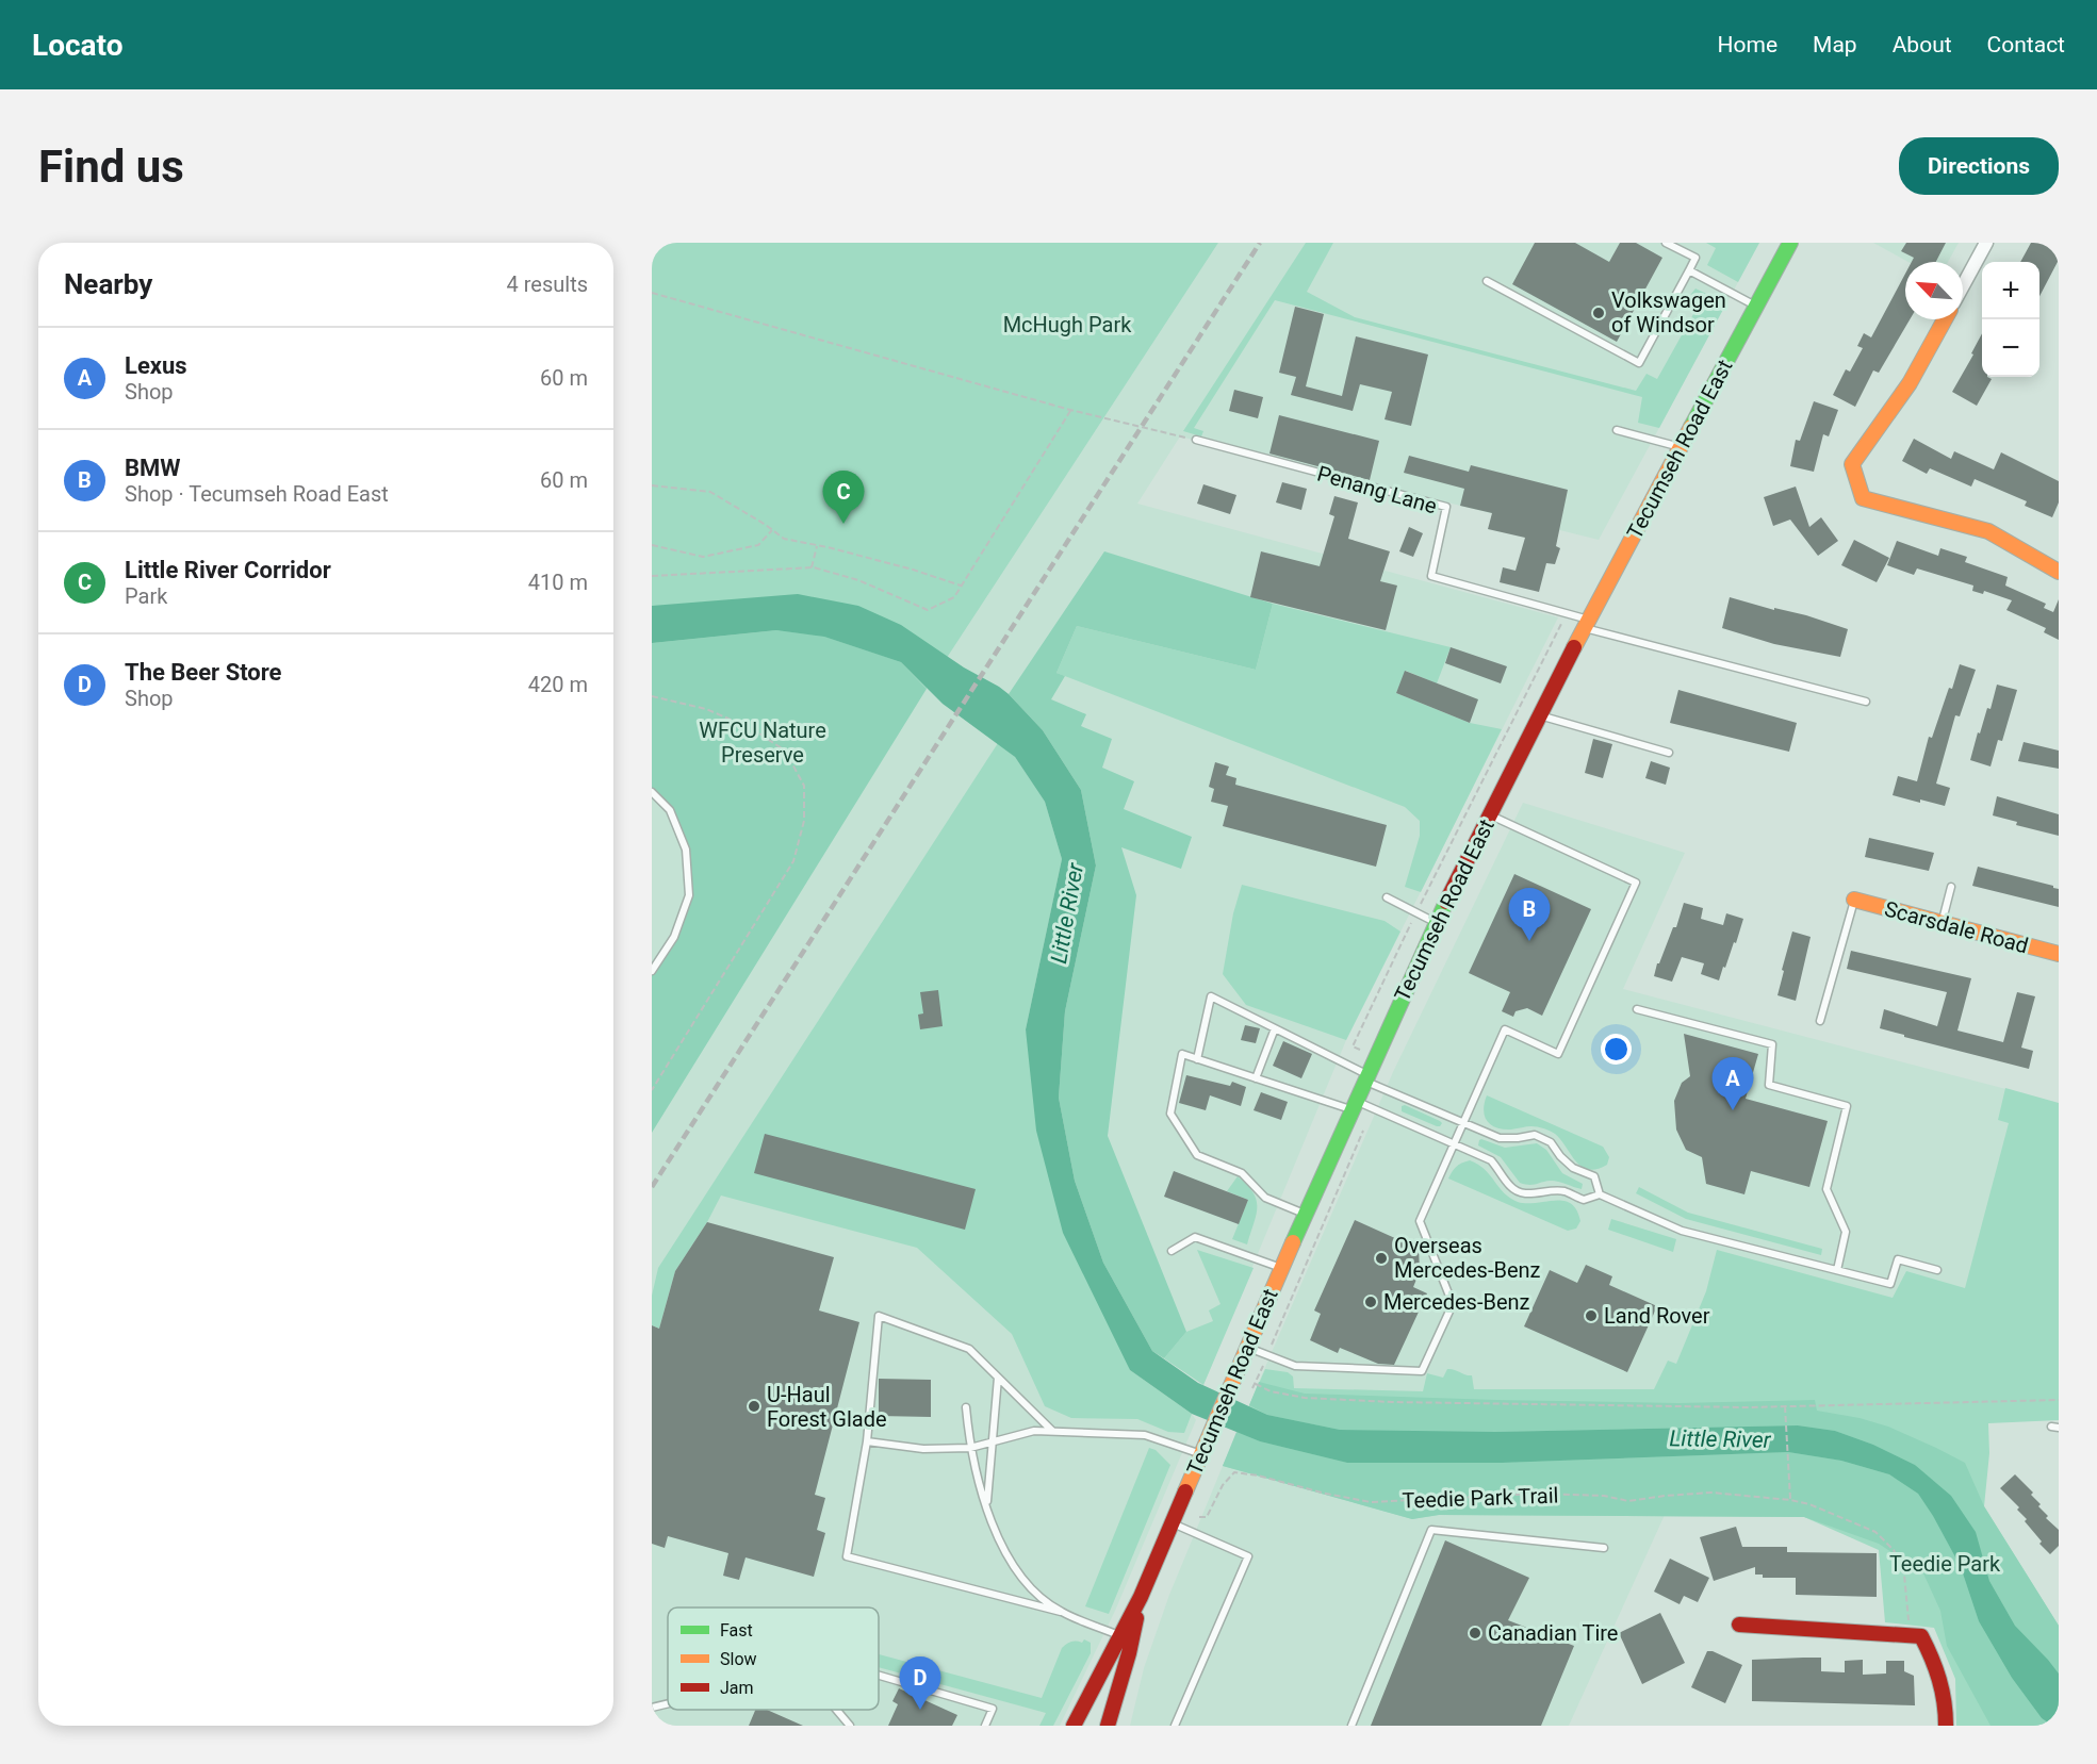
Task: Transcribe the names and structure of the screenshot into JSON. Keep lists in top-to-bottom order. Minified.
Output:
{"streets":{"main road":["Tecumseh Road East","Scarsdale Road"],"lane":["Penang Lane"],"path":["Teedie Park Trail"]},"crossings":[["Tecumseh Road East","Penang Lane"]],"water":["Little River"],"parks":["McHugh Park","WFCU Nature Preserve","Teedie Park"],"places":["Volkswagen of Windsor","Overseas Mercedes-Benz","Mercedes-Benz","Land Rover","U-Haul Forest Glade","Canadian Tire"],"legend":["Fast","Slow","Jam"],"north":"top left","page":{"header":"Locato","nav":["Home","Map","About","Contact"],"buttons":"Directions","title":"Find us","heading":["Nearby","4 results"],"map_buttons":["+","−"],"list":[{"mark":"A","name":"Lexus","note":"Shop","value":"60 m"},{"mark":"B","name":"BMW","note":"Shop · Tecumseh Road East","value":"60 m"},{"mark":"C","name":"Little River Corridor","note":"Park","value":"410 m"},{"mark":"D","name":"The Beer Store","note":"Shop","value":"420 m"}],"pins":["C","B","A","D"]}}
